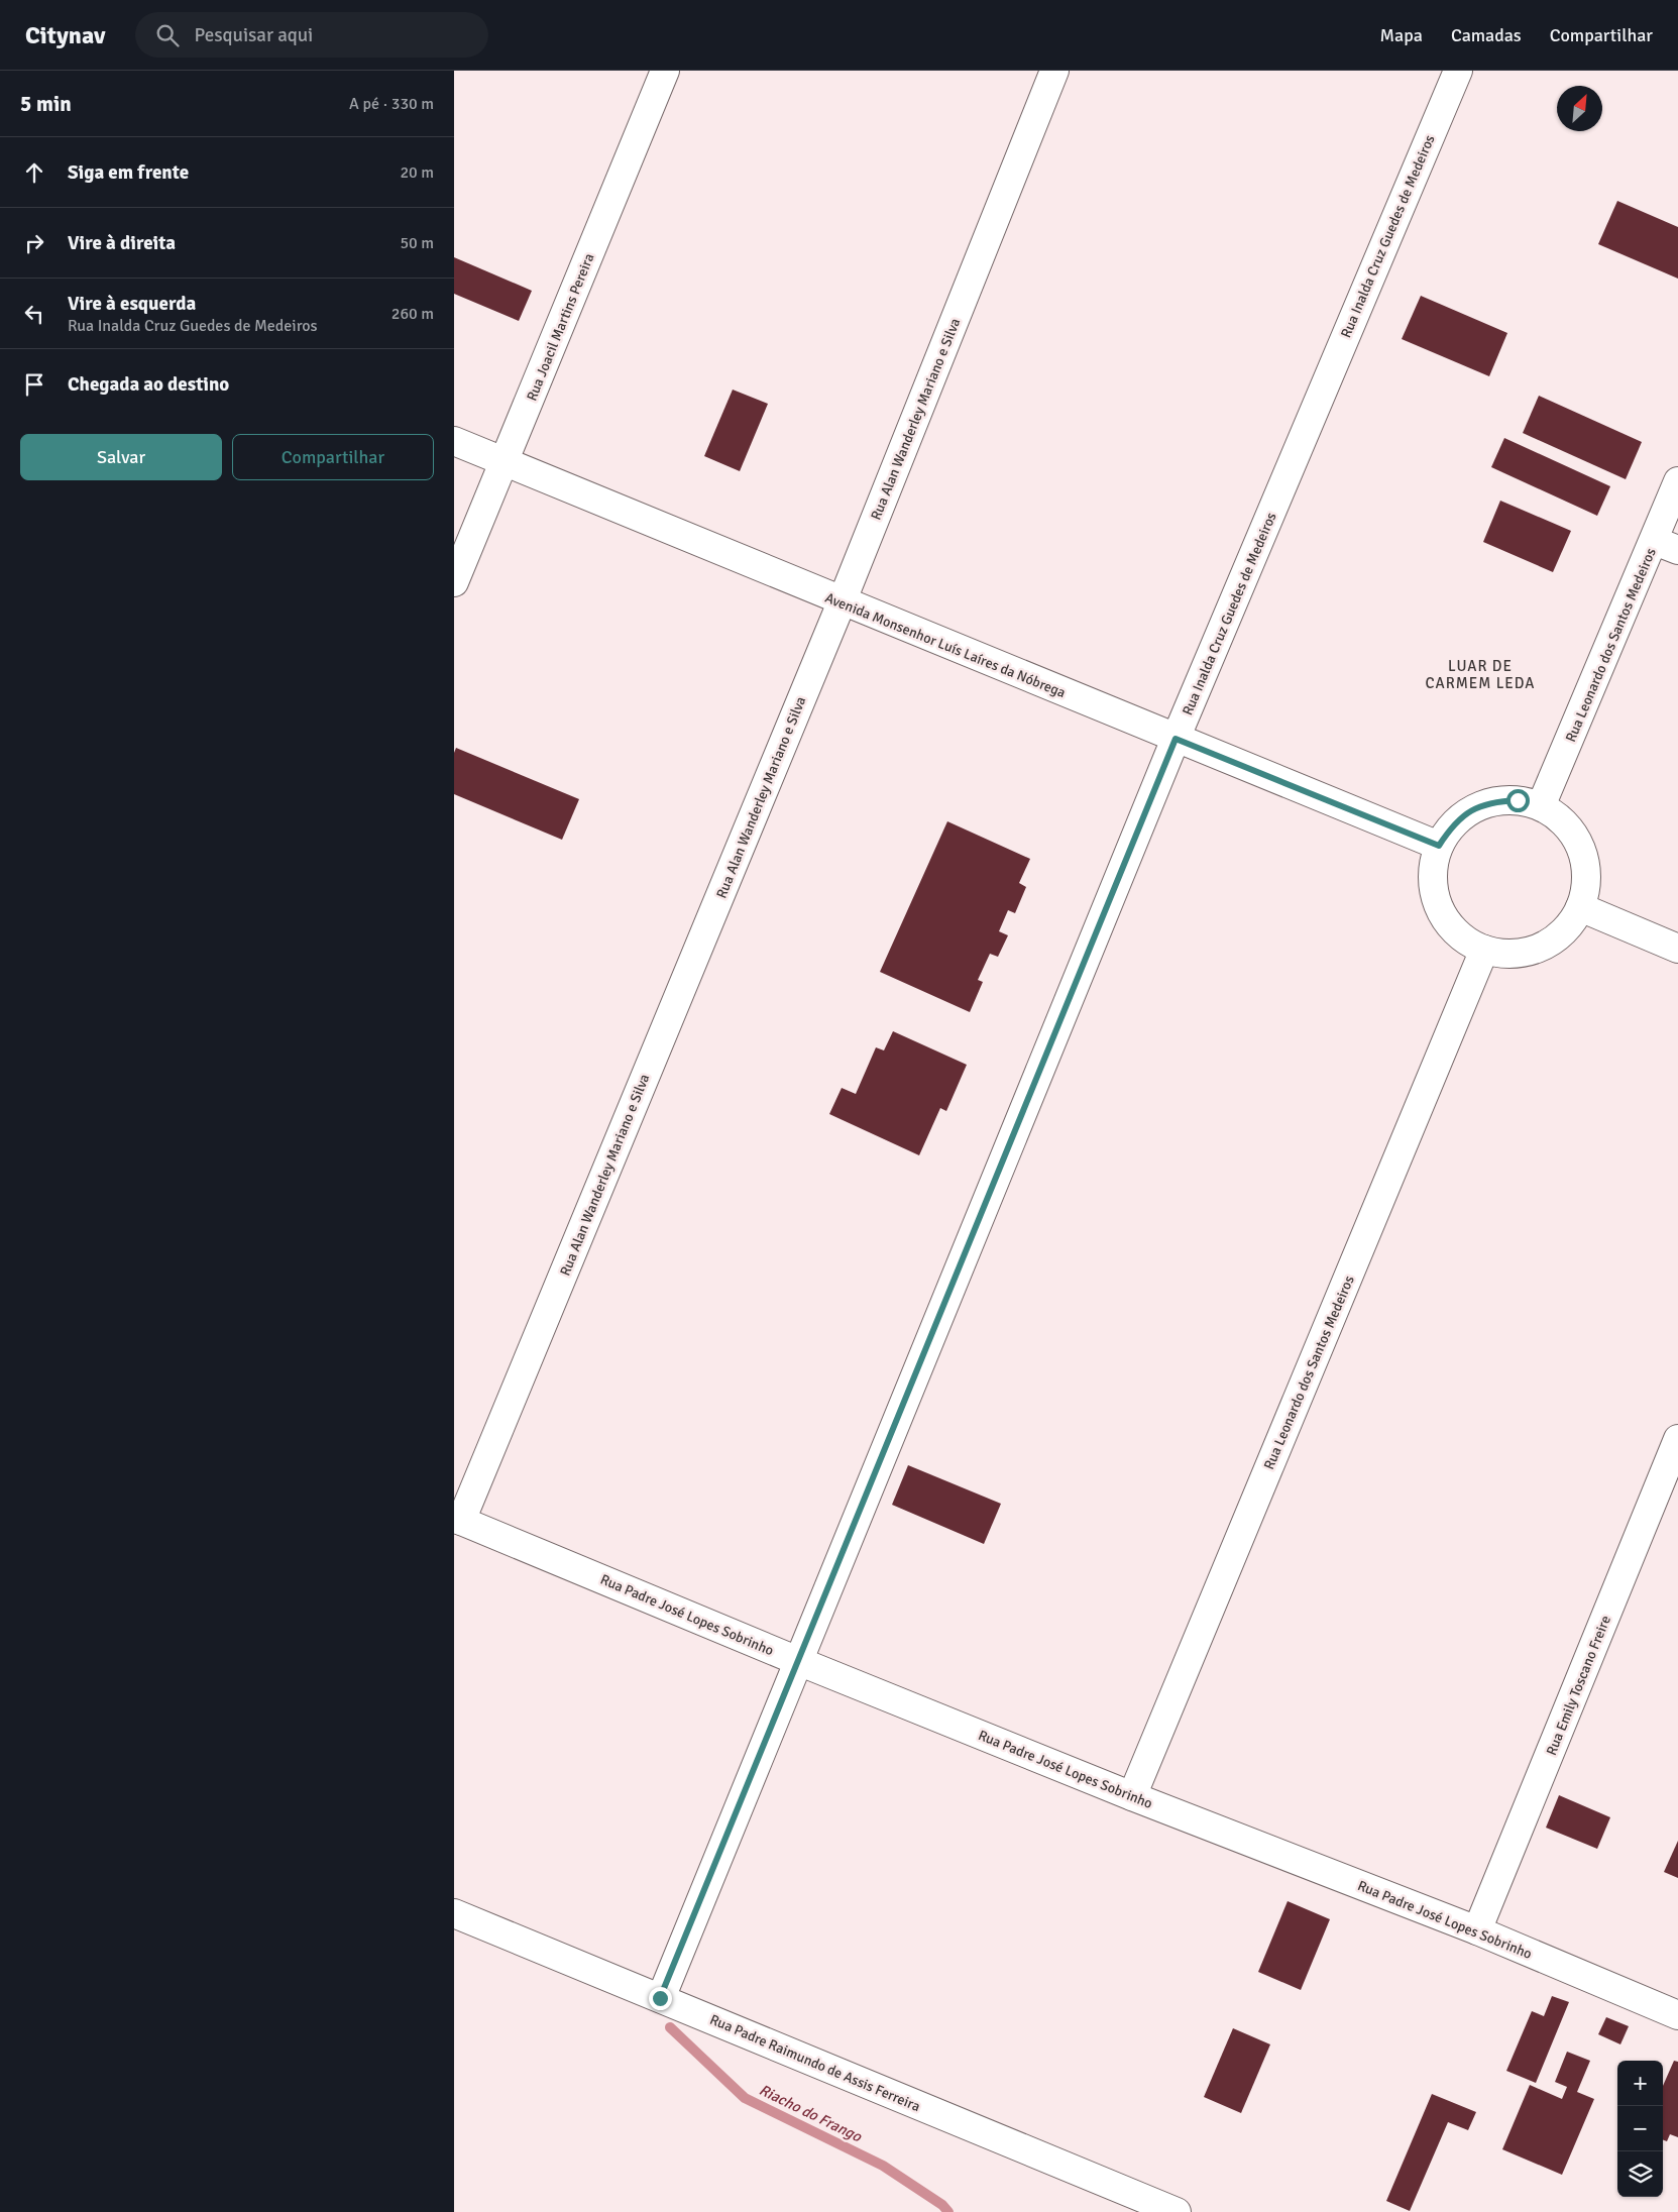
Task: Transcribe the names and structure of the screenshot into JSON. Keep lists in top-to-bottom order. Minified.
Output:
{"streets":{"street":["Rua Inalda Cruz Guedes de Medeiros","Rua Joacil Martins Pereira","Rua Alan Wanderley Mariano e Silva","Avenida Monsenhor Luís Laíres da Nóbrega","Rua Leonardo dos Santos Medeiros","Rua Padre José Lopes Sobrinho","Rua Emily Toscano Freire","Rua Padre Raimundo de Assis Ferreira"]},"crossings":[["Rua Inalda Cruz Guedes de Medeiros","Avenida Monsenhor Luís Laíres da Nóbrega"],["Rua Inalda Cruz Guedes de Medeiros","Rua Padre José Lopes Sobrinho"],["Rua Inalda Cruz Guedes de Medeiros","Rua Padre Raimundo de Assis Ferreira"],["Rua Joacil Martins Pereira","Avenida Monsenhor Luís Laíres da Nóbrega"],["Rua Alan Wanderley Mariano e Silva","Avenida Monsenhor Luís Laíres da Nóbrega"],["Rua Alan Wanderley Mariano e Silva","Rua Padre José Lopes Sobrinho"],["Avenida Monsenhor Luís Laíres da Nóbrega","Rua Leonardo dos Santos Medeiros"],["Rua Leonardo dos Santos Medeiros","Rua Padre José Lopes Sobrinho"],["Rua Padre José Lopes Sobrinho","Rua Emily Toscano Freire"]],"districts":["LUAR DE CARMEM LEDA"],"water":["Riacho do Frango"],"north":"top right","page":{"header":"Citynav","search":"Pesquisar aqui","nav":["Mapa","Camadas","Compartilhar"],"heading":["5 min","A pé · 330 m"],"list":[["Siga em frente","20 m"],["Vire à direita","50 m"],["Vire à esquerda","Rua Inalda Cruz Guedes de Medeiros","260 m"],"Chegada ao destino"],"buttons":["Salvar","Compartilhar"],"map_buttons":["+","−"]}}
